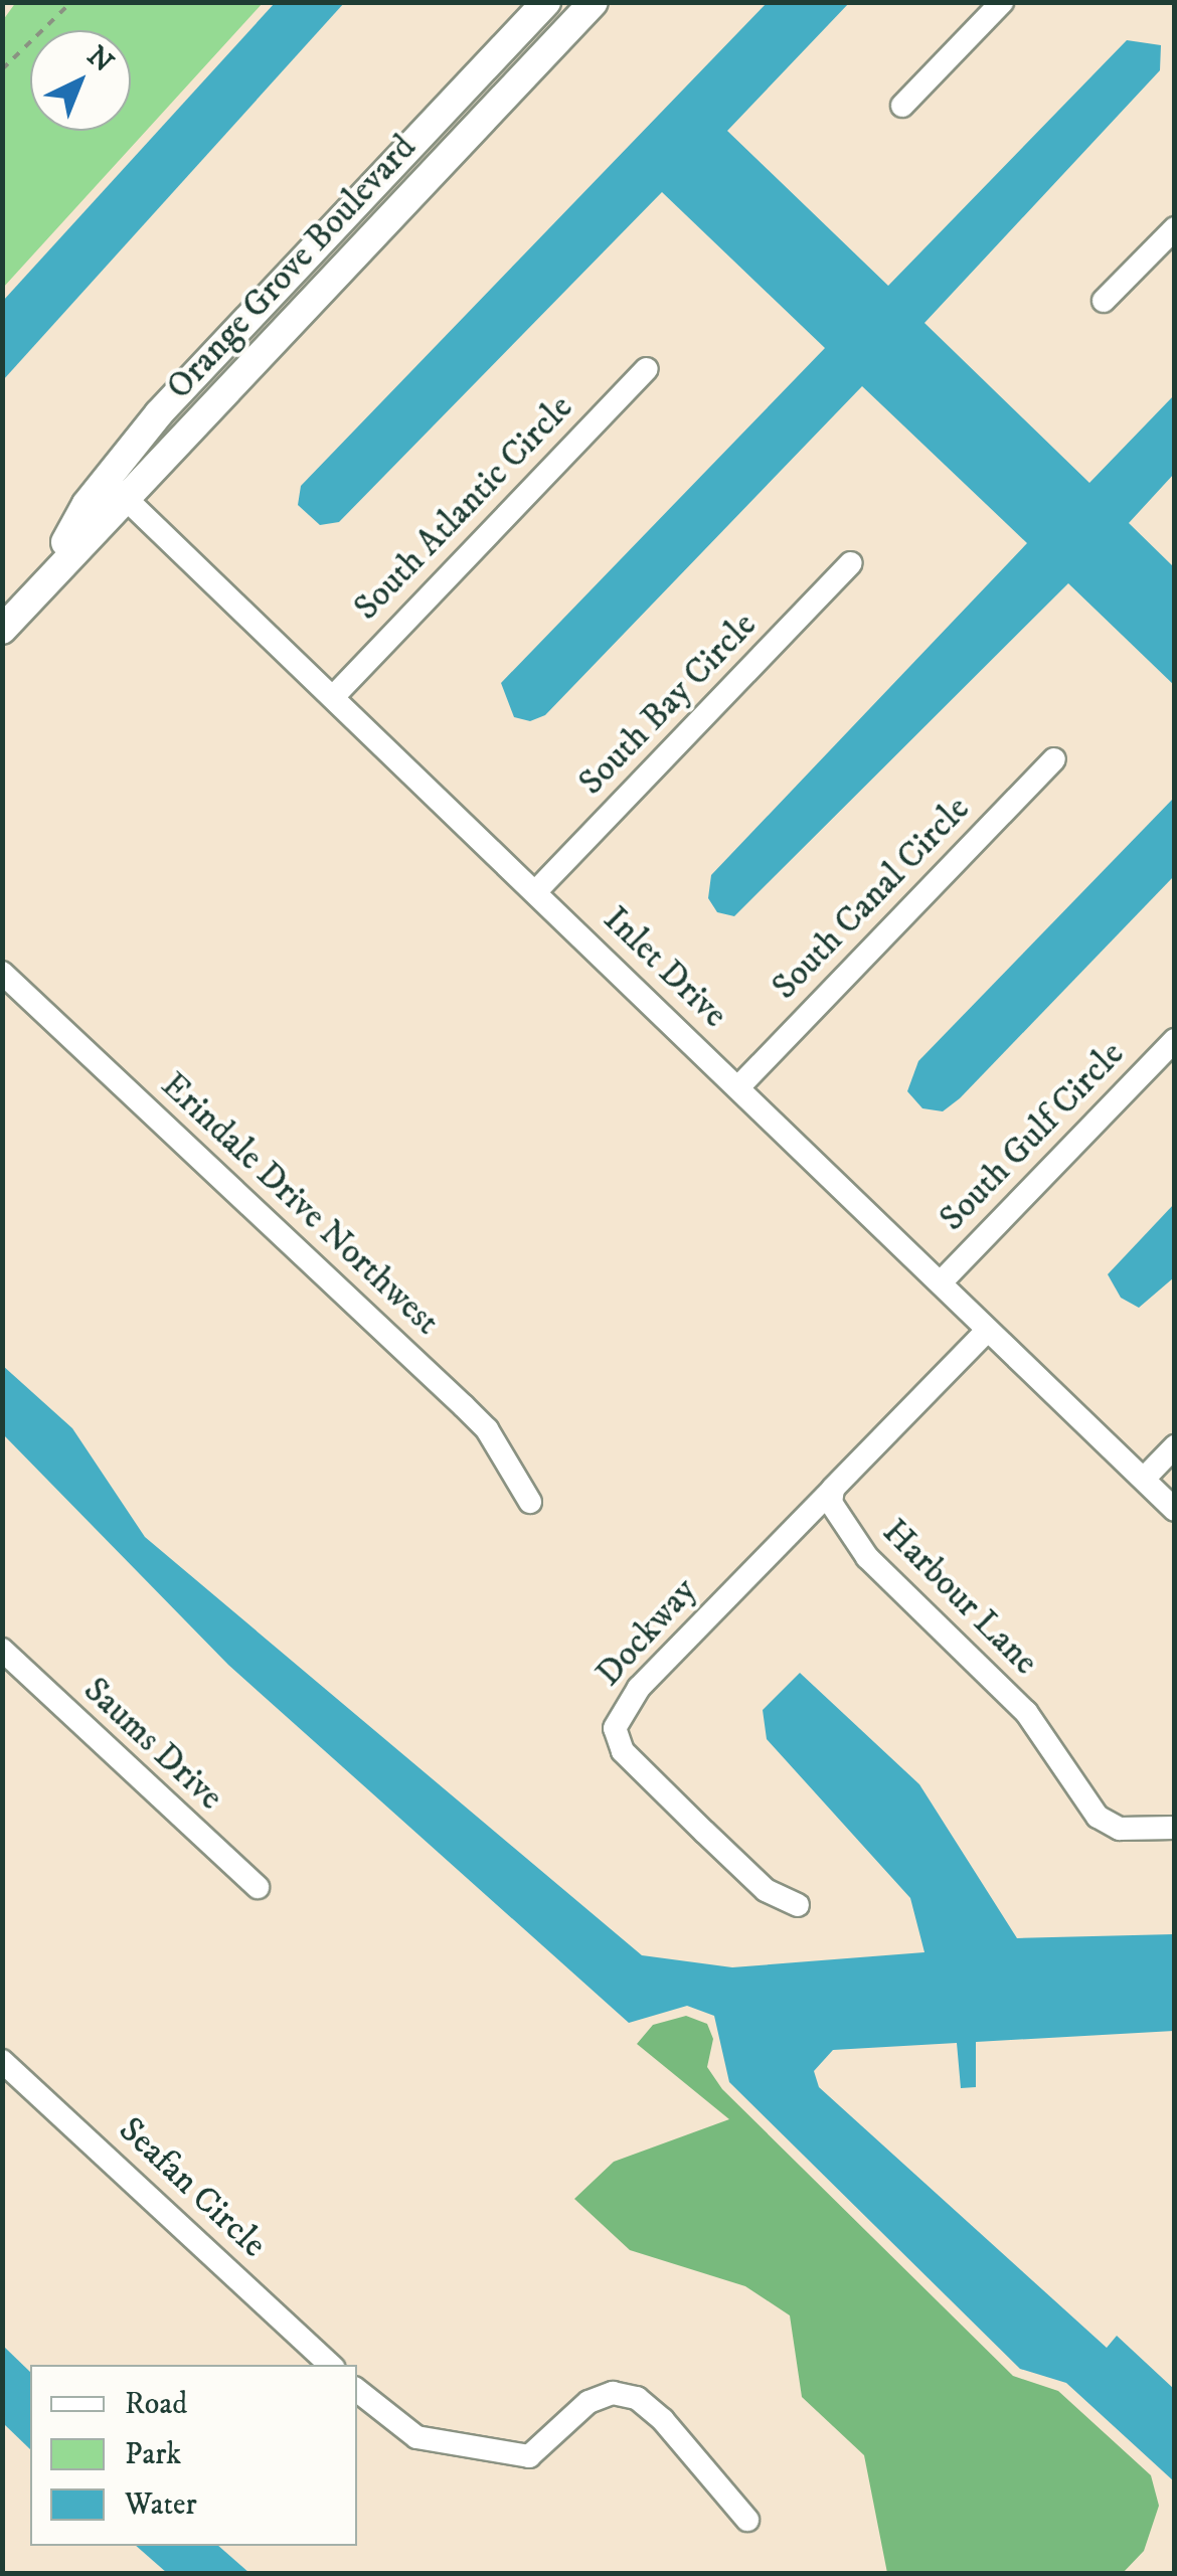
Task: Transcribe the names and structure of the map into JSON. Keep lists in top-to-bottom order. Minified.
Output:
{"streets":{"street":["Orange Grove Boulevard","South Atlantic Circle","South Bay Circle","South Canal Circle","Inlet Drive","South Gulf Circle","Erindale Drive Northwest","Harbour Lane","Dockway","Saums Drive","Seafan Circle"]},"crossings":[["Orange Grove Boulevard","Inlet Drive"],["South Atlantic Circle","Inlet Drive"],["South Bay Circle","Inlet Drive"],["South Canal Circle","Inlet Drive"],["Inlet Drive","South Gulf Circle"],["Harbour Lane","Dockway"]],"legend":["Road","Park","Water"],"north":"top right"}
